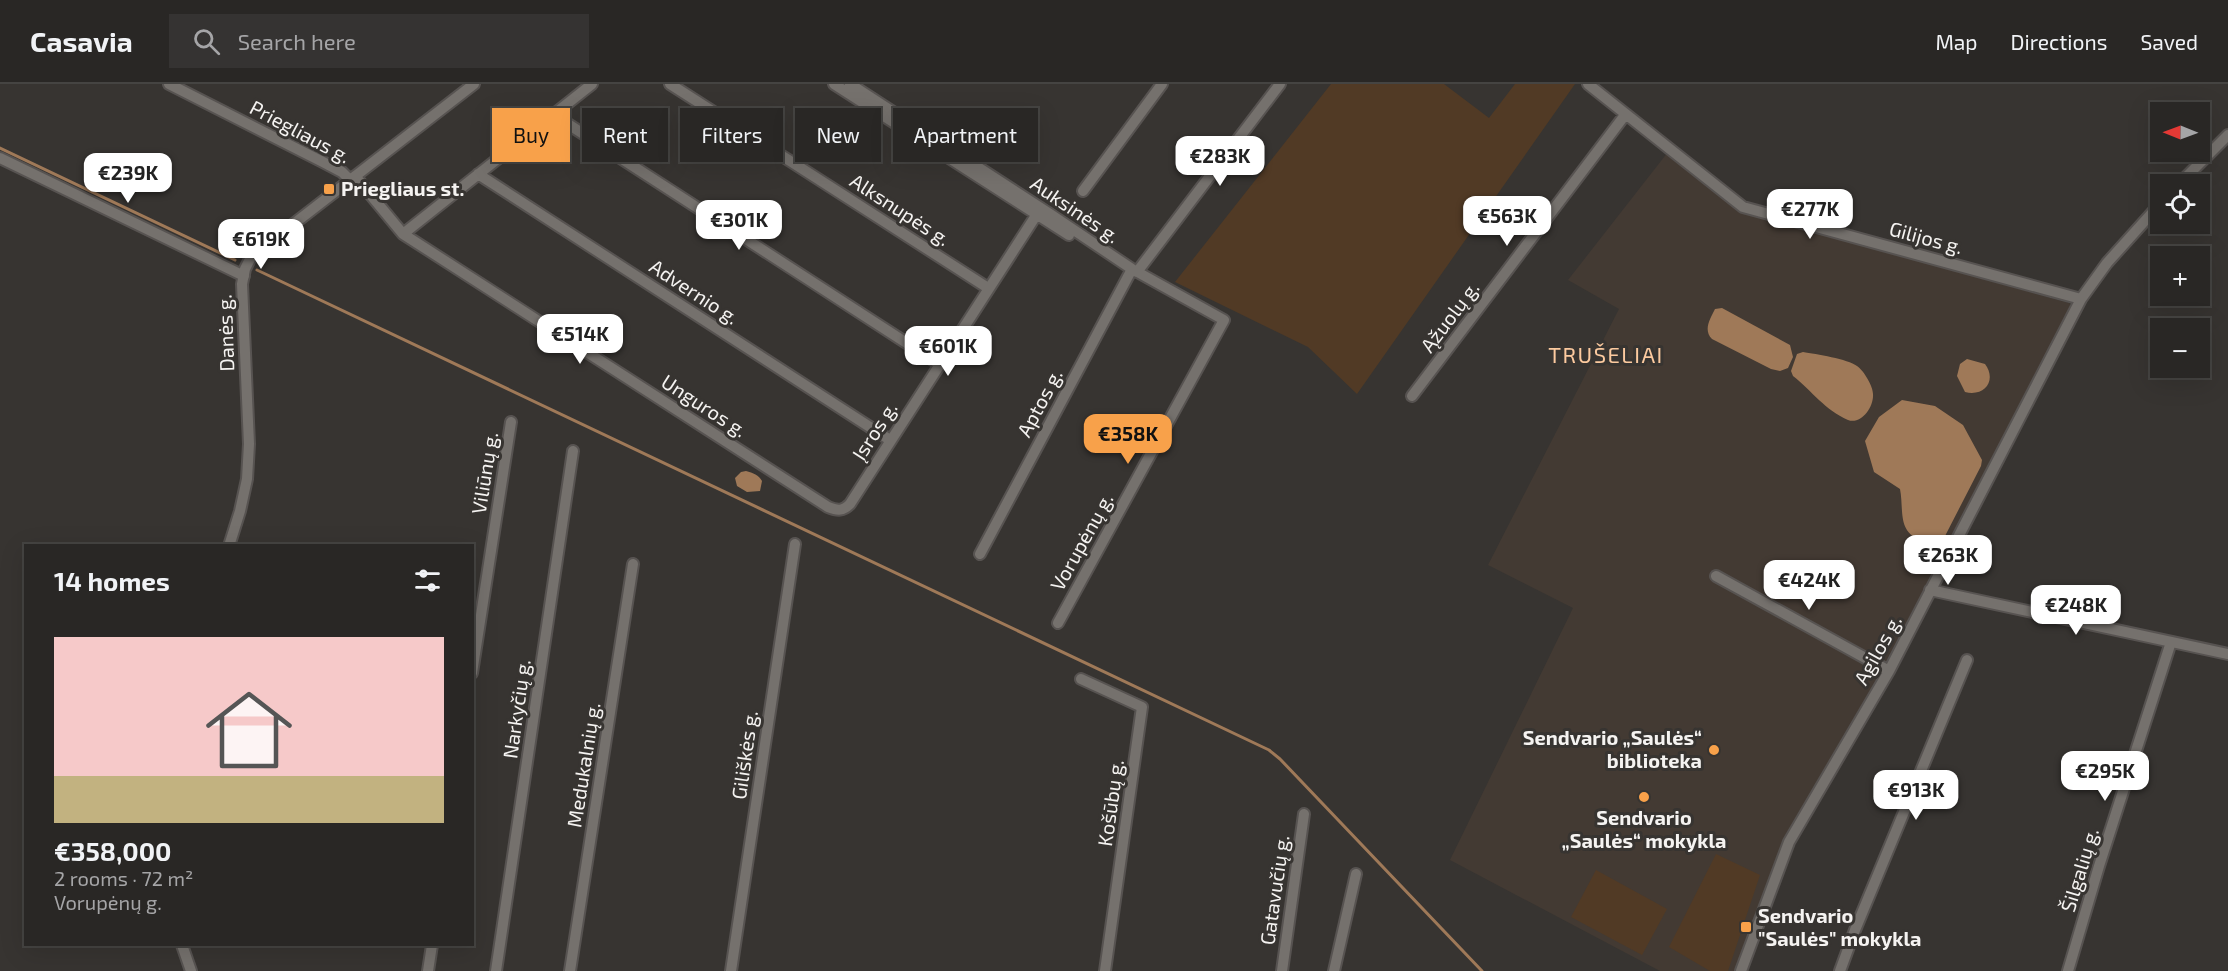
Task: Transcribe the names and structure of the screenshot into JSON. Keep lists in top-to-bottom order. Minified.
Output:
{"streets":{"street":["Priegliaus g.","Alksnupės g.","Auksinės g.","Gilijos g.","Advernio g.","Ąžuolų g.","Danės g.","Aptos g.","Unguros g.","Įsros g.","Viliūnų g.","Vorupėnų g.","Agilos g.","Narkyčių g.","Giliškės g.","Medukalnių g.","Košūbų g.","Šilgalių g.","Gatavučių g."]},"crossings":[["Priegliaus g.","Danės g."],["Priegliaus g.","Unguros g."],["Alksnupės g.","Įsros g."],["Auksinės g.","Aptos g."],["Auksinės g.","Vorupėnų g."],["Gilijos g.","Ąžuolų g."],["Gilijos g.","Agilos g."],["Advernio g.","Įsros g."],["Danės g.","Unguros g."],["Unguros g.","Įsros g."]],"districts":["TRUŠELIAI"],"places":{"transit":["Priegliaus st.","Sendvario \"Saulės\" mokykla"],"other":["Sendvario „Saulės“ biblioteka","Sendvario „Saulės“ mokykla"]},"north":"left","page":{"header":"Casavia","search":"Search here","nav":["Map","Directions","Saved"],"map_buttons":["+","−"],"chip":["Buy","Rent","Filters","New","Apartment"],"price":["€283K","€239K","€277K","€563K","€301K","€619K","€514K","€601K","€358K","€263K","€424K","€248K","€295K","€913K"],"heading":"14 homes","list":[{"name":"€358,000","note":"2 rooms · 72 m² · Vorupėnų g."}]}}
